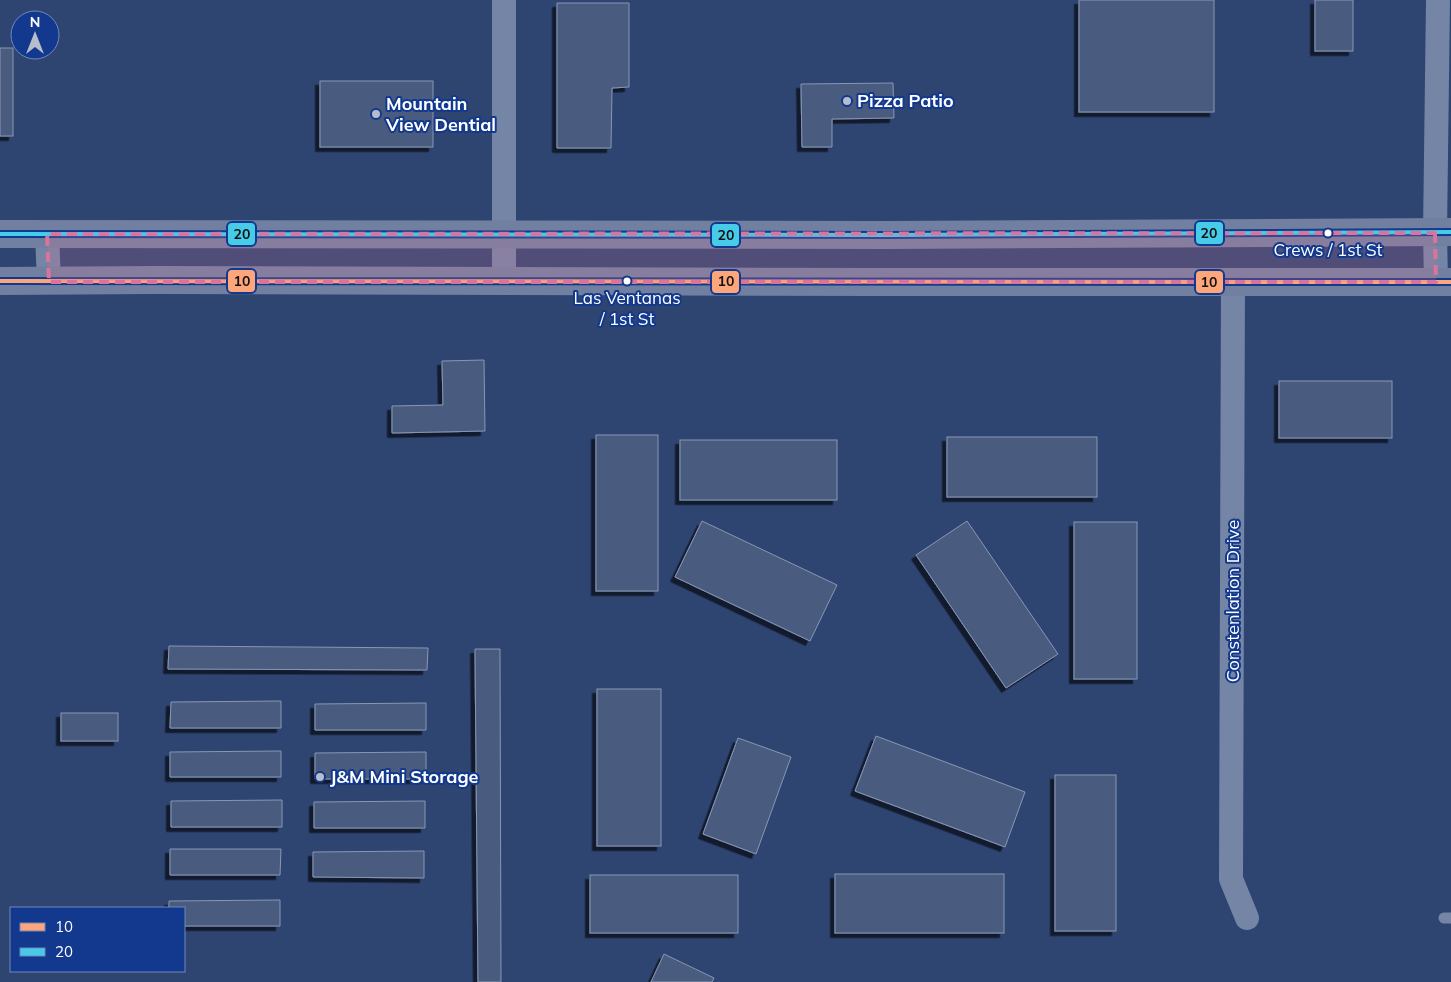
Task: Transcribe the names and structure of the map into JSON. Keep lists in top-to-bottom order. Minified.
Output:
{"streets":{"street":["Constenlation Drive"]},"places":["Pizza Patio","Mountain View Dential","Crews / 1st St","Las Ventanas / 1st St","J&M Mini Storage"],"lines":["transit line 20","transit line 10"],"legend":["10","20"],"north":"top"}
